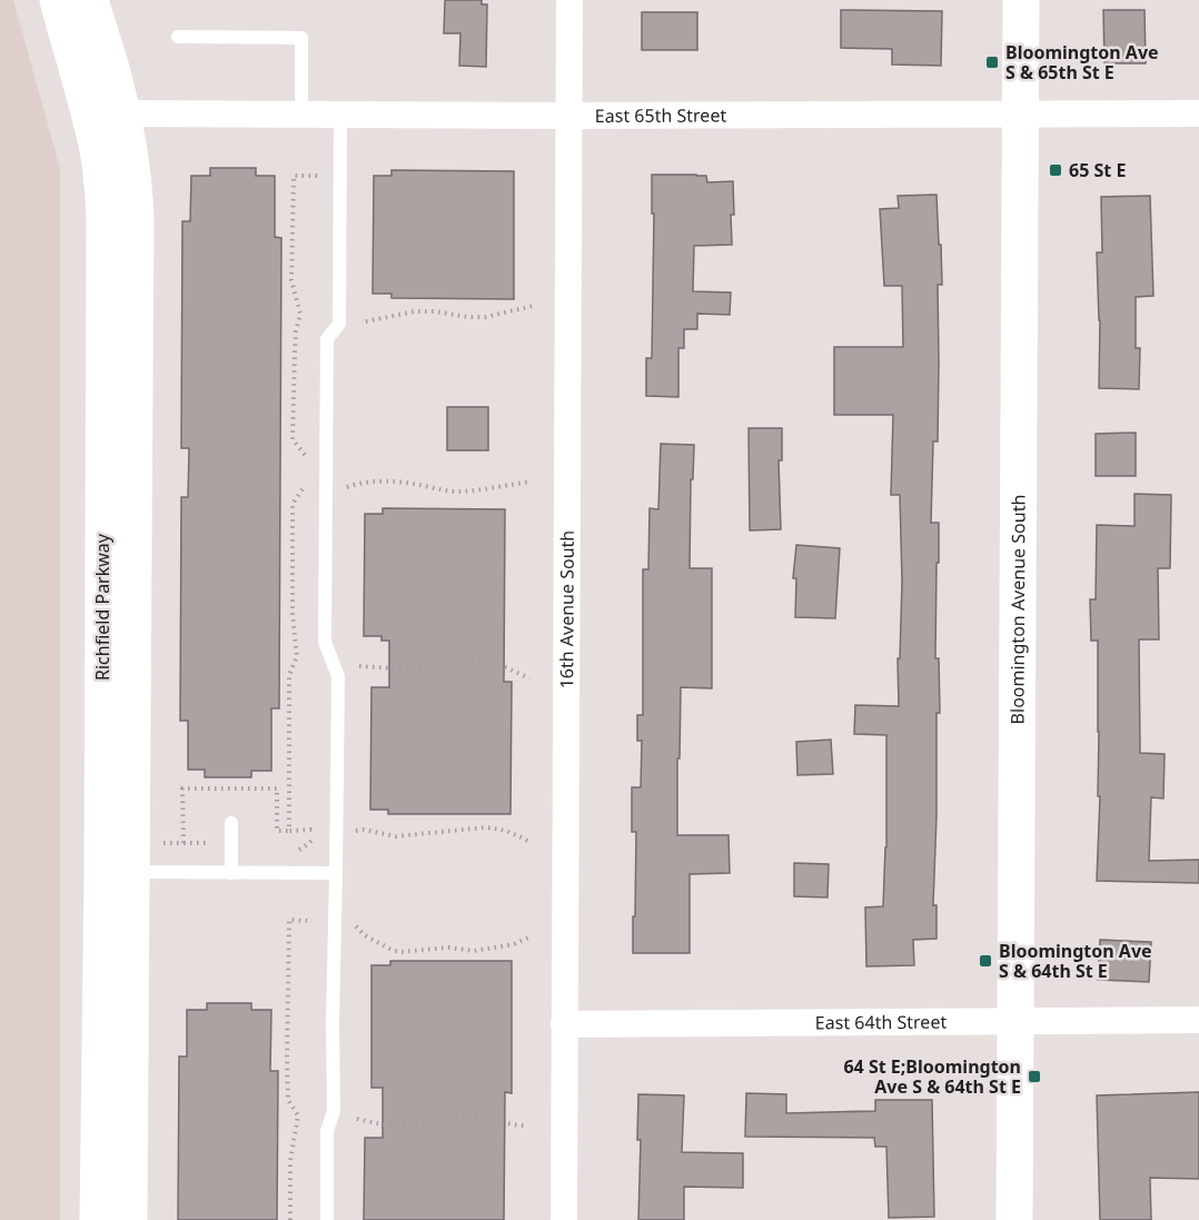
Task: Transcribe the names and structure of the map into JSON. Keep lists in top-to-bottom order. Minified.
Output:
{"streets":{"street":["East 65th Street","Richfield Parkway","16th Avenue South","Bloomington Avenue South","East 64th Street"]},"crossings":[["East 65th Street","Richfield Parkway"],["East 65th Street","16th Avenue South"],["East 65th Street","Bloomington Avenue South"],["16th Avenue South","East 64th Street"],["Bloomington Avenue South","East 64th Street"]],"places":{"transit":["Bloomington Ave S & 65th St E","65 St E","Bloomington Ave S & 64th St E","64 St E;Bloomington Ave S & 64th St E"]}}
